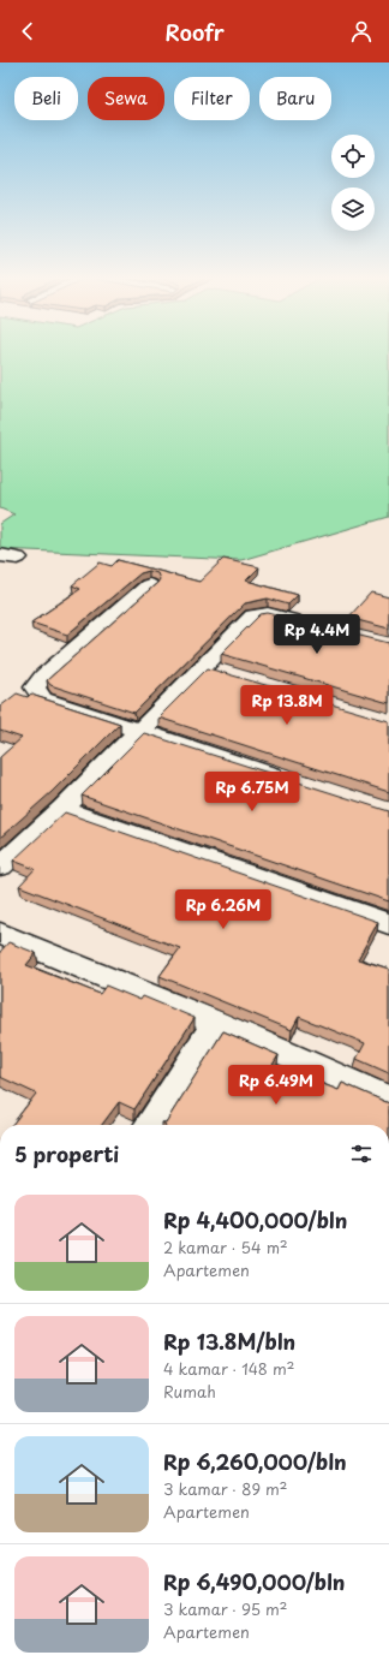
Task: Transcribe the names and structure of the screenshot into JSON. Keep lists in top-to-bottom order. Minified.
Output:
{"page":{"header":"Roofr","chip":["Beli","Sewa","Filter","Baru"],"price":["Rp 4.4M","Rp 13.8M","Rp 6.75M","Rp 6.26M","Rp 6.49M"],"heading":"5 properti","list":[{"name":"Rp 4,400,000/bln","note":"2 kamar · 54 m² · Apartemen"},{"name":"Rp 13.8M/bln","note":"4 kamar · 148 m² · Rumah"},{"name":"Rp 6,260,000/bln","note":"3 kamar · 89 m² · Apartemen"},{"name":"Rp 6,490,000/bln","note":"3 kamar · 95 m² · Apartemen"}]}}
